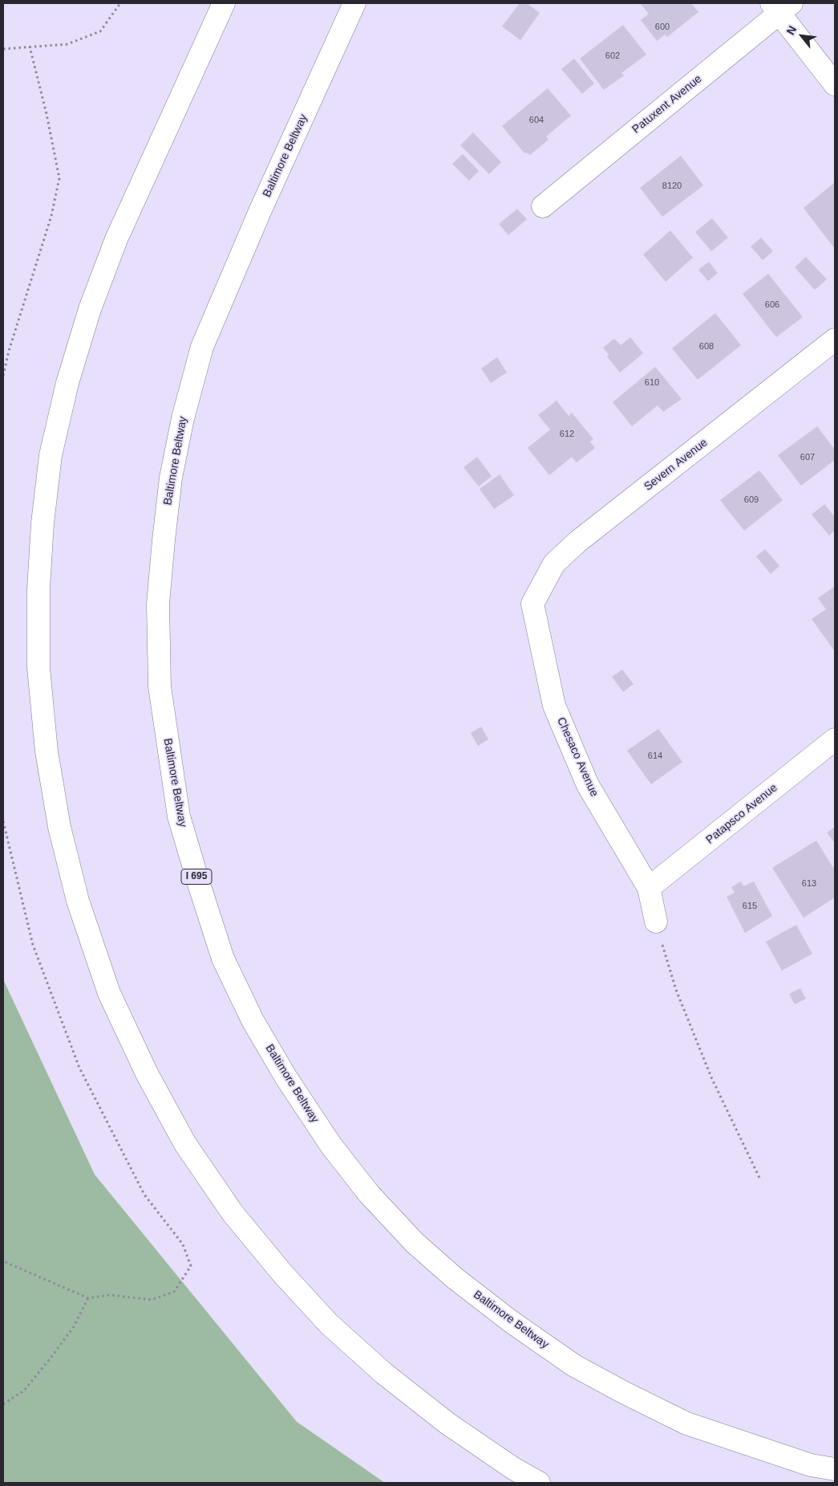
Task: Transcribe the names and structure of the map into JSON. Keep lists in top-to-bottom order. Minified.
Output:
{"streets":{"main road":["Patuxent Avenue","Baltimore Beltway","Severn Avenue","Chesaco Avenue","Patapsco Avenue","I 695"]},"crossings":[["Severn Avenue","Chesaco Avenue"],["Chesaco Avenue","Patapsco Avenue"]],"house_numbers":["600","602","604","8120","606","608","610","612","607","609","614","613","615"],"north":"top left"}
